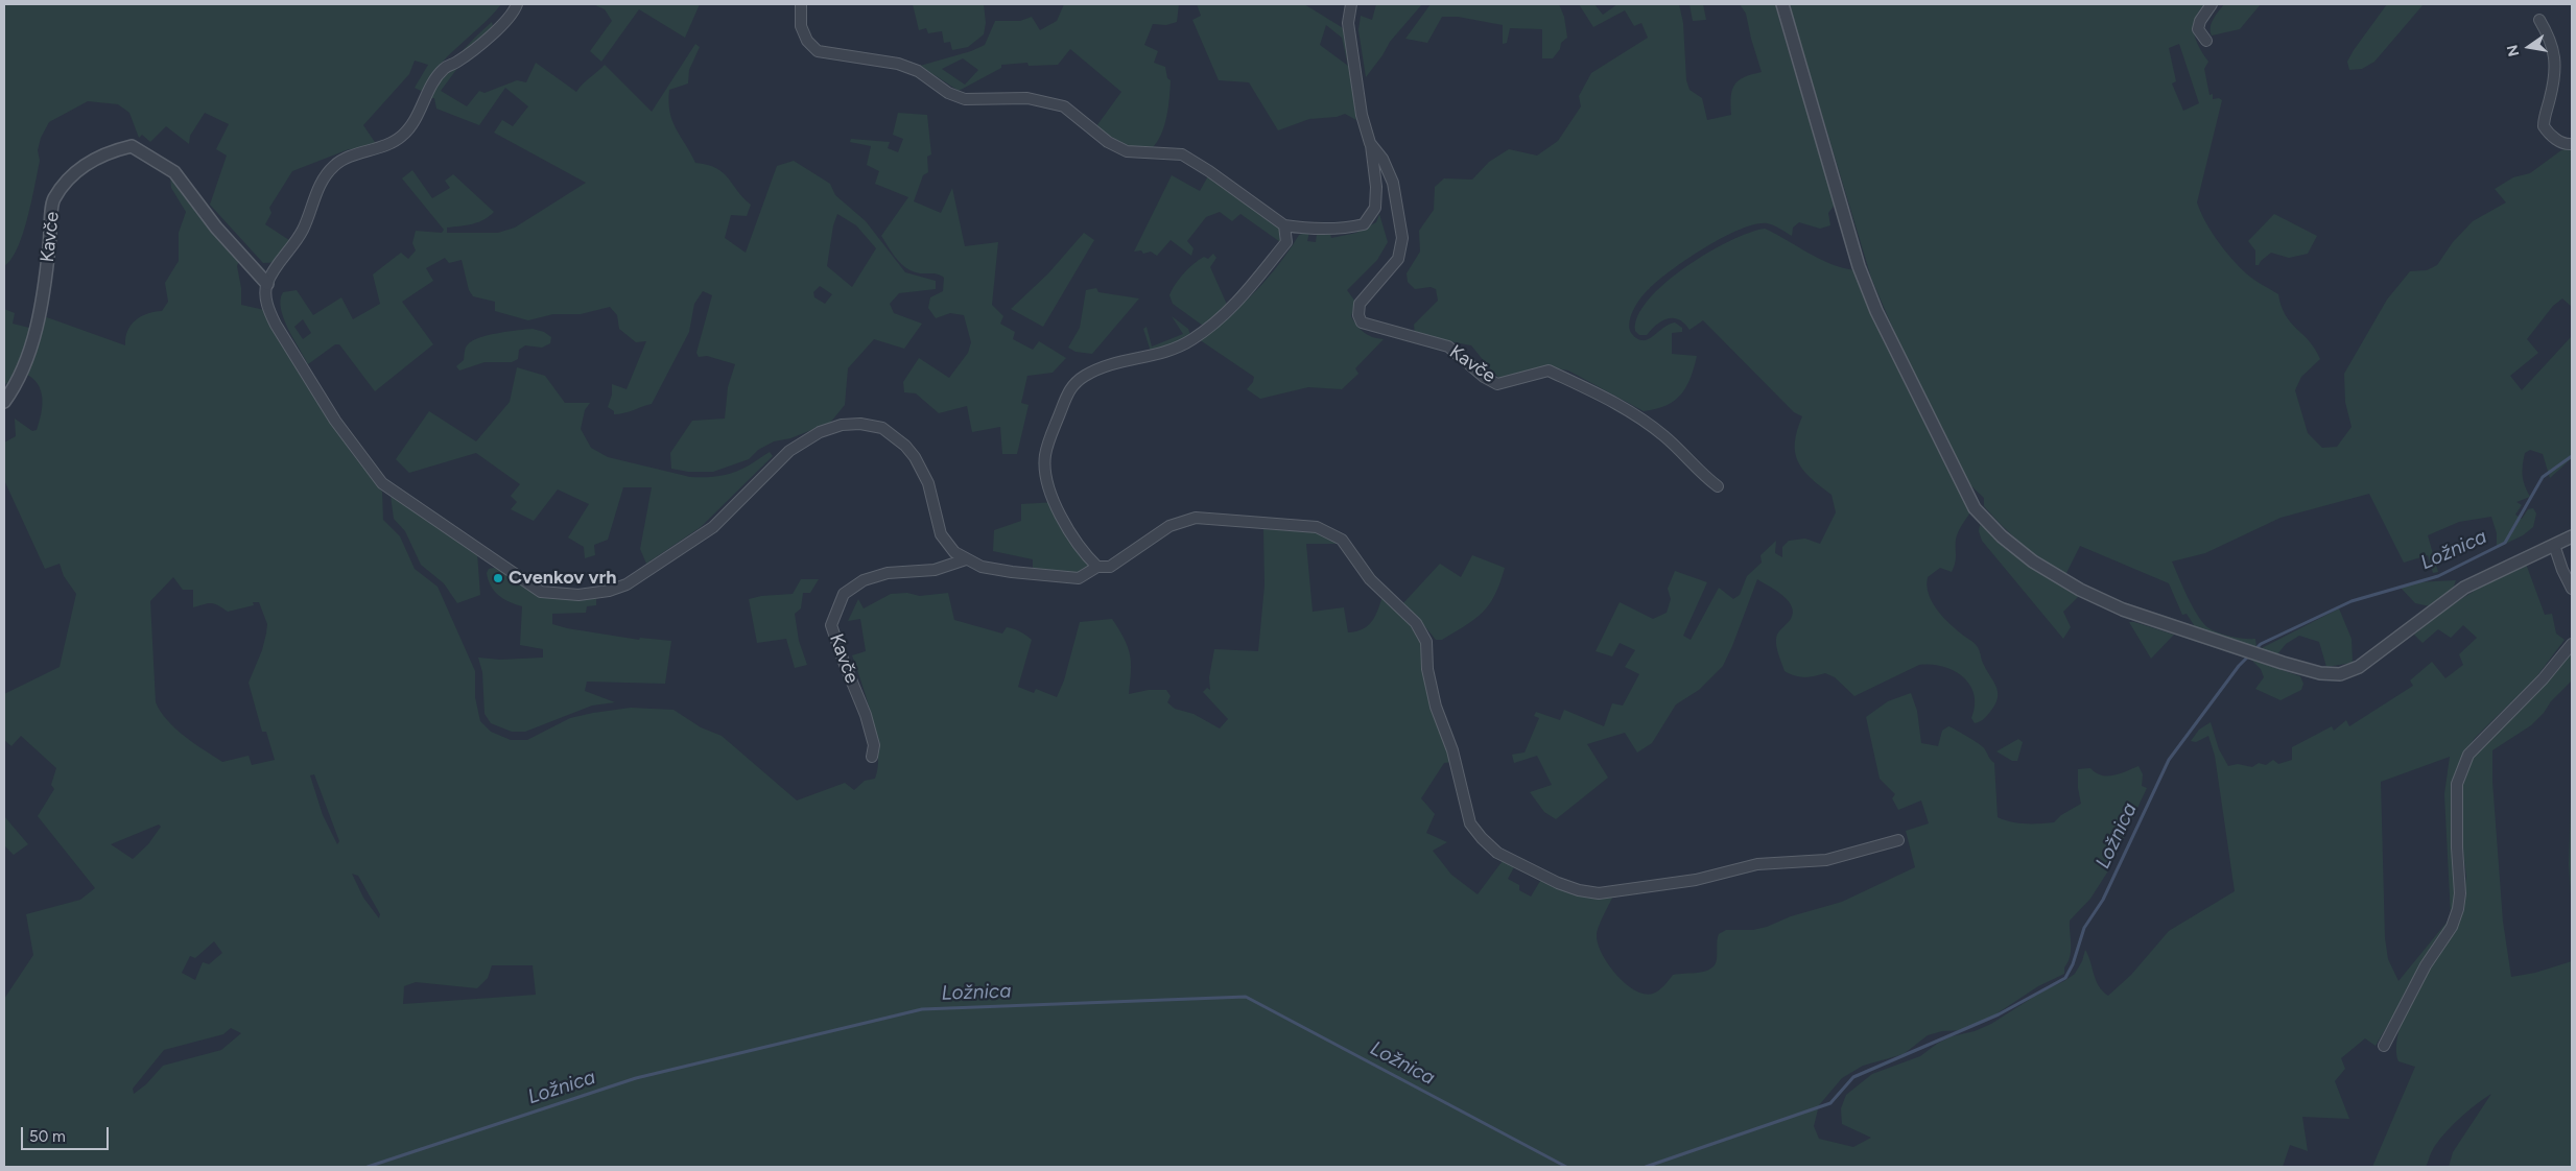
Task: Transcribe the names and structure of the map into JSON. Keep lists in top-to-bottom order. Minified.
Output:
{"streets":{"street":["Kavče"]},"water":["Ložnica"],"places":["Cvenkov vrh"],"scale_bar":"50 m","north":"left"}
